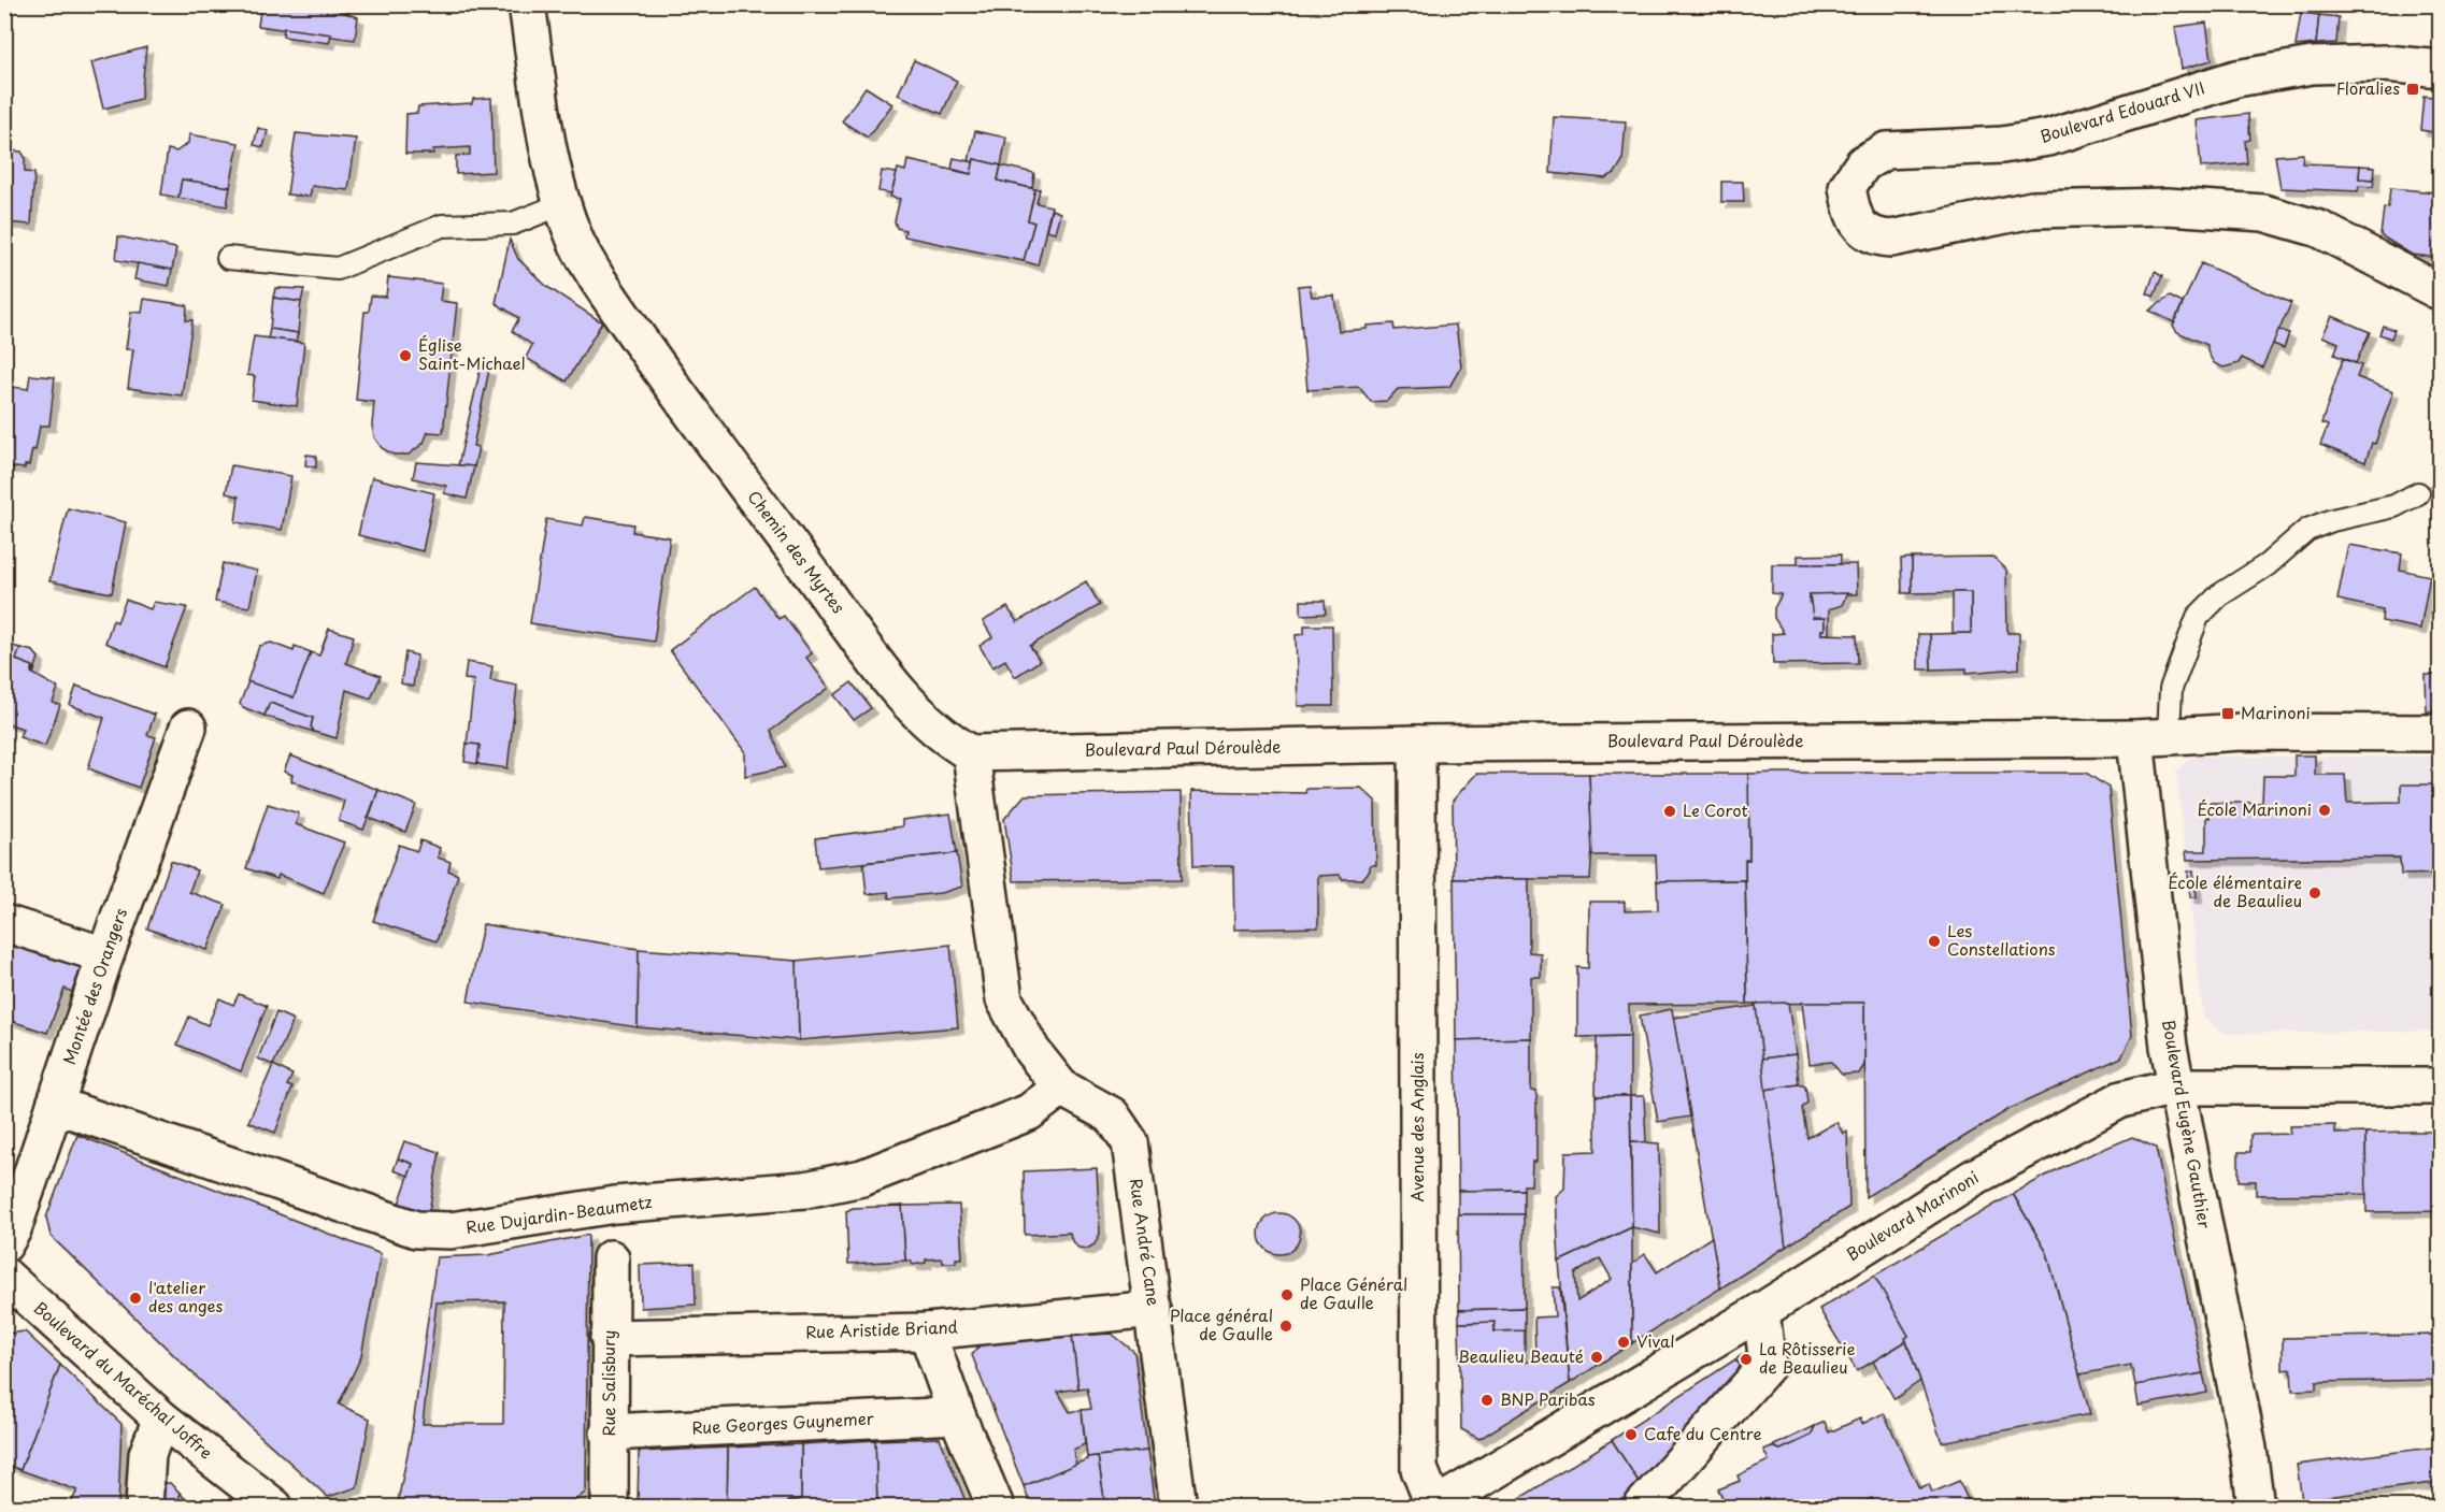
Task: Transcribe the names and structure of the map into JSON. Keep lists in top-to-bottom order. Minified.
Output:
{"streets":{"street":["Boulevard Edouard VII","Chemin des Myrtes","Boulevard Paul Déroulède","Montée des Orangers","Boulevard Eugène Gauthier","Avenue des Anglais","Rue Dujardin-Beaumetz","Boulevard Marinoni","Rue André Cane","Rue Aristide Briand","Boulevard du Maréchal Joffre","Rue Salisbury","Rue Georges Guynemer"]},"crossings":[["Chemin des Myrtes","Boulevard Paul Déroulède"],["Boulevard Paul Déroulède","Boulevard Eugène Gauthier"],["Boulevard Paul Déroulède","Avenue des Anglais"],["Montée des Orangers","Rue Dujardin-Beaumetz"],["Boulevard Eugène Gauthier","Boulevard Marinoni"],["Avenue des Anglais","Boulevard Marinoni"],["Rue Dujardin-Beaumetz","Rue André Cane"],["Rue André Cane","Rue Aristide Briand"],["Rue Aristide Briand","Rue Salisbury"],["Rue Salisbury","Rue Georges Guynemer"]],"places":{"transit":["Floralies","Marinoni"],"other":["Église Saint-Michael","École Marinoni","Le Corot","École élémentaire de Beaulieu","Les Constellations","Place Général de Gaulle","l'atelier des anges","Place général de Gaulle","Vival","Beaulieu Beauté","La Rôtisserie de Beaulieu","BNP Paribas","Cafe du Centre"]}}
